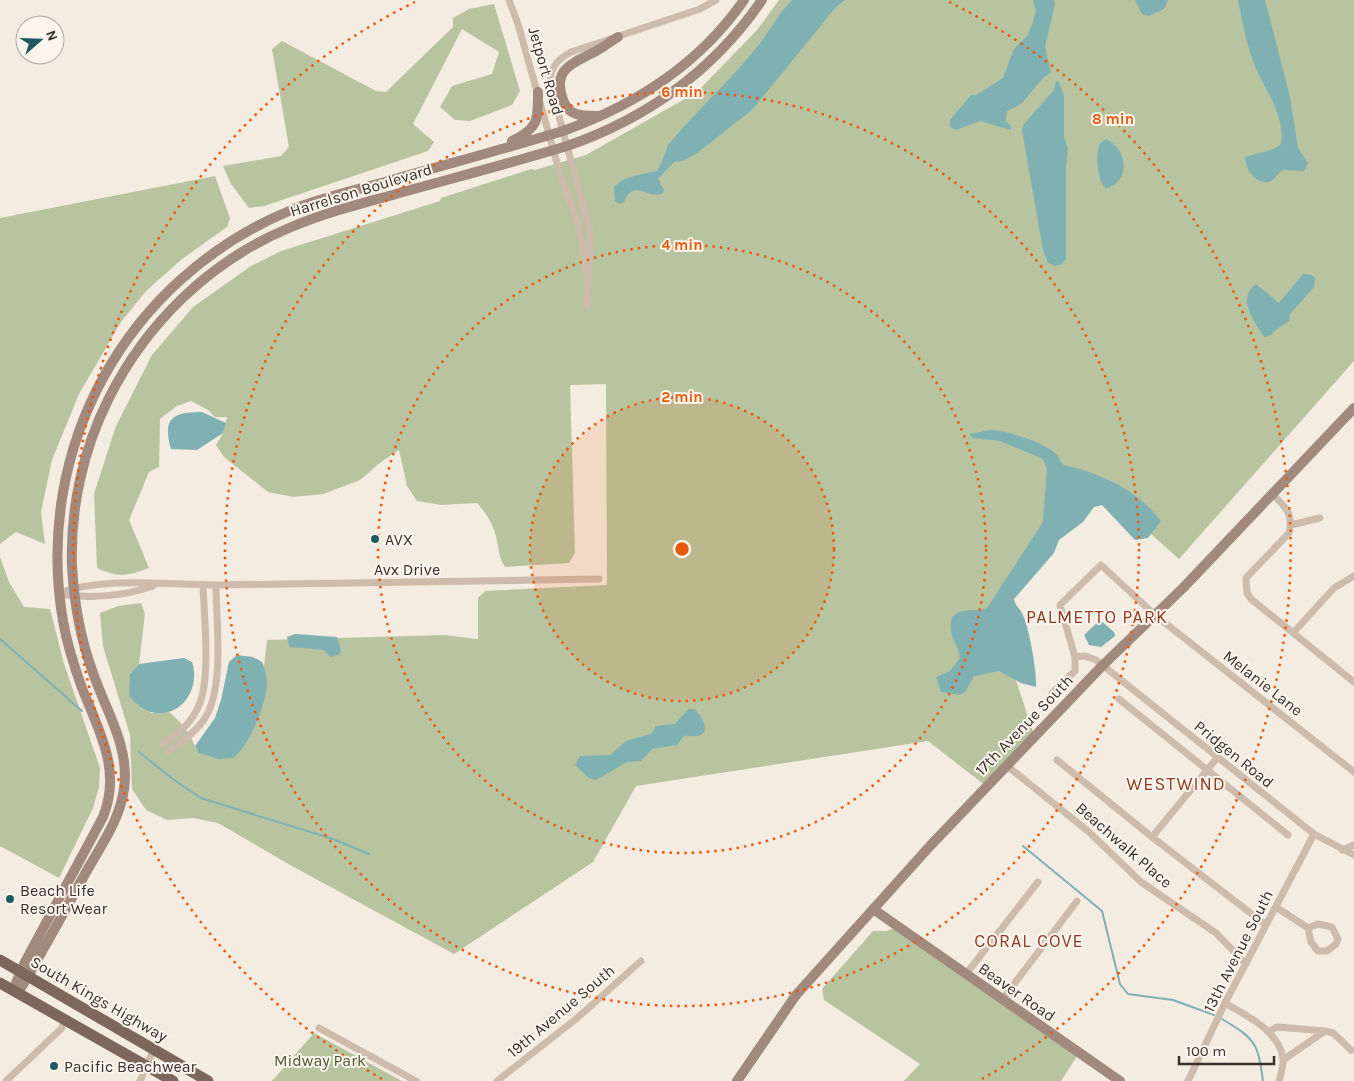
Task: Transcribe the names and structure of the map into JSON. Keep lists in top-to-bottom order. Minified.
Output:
{"streets":{"main road":["Harrelson Boulevard","17th Avenue South","Beaver Road","South Kings Highway"],"street":["Jetport Road","Avx Drive","Melanie Lane","Pridgen Road","Beachwalk Place","13th Avenue South","19th Avenue South"]},"crossings":[["Jetport Road","Harrelson Boulevard"],["Harrelson Boulevard","Avx Drive"],["Harrelson Boulevard","South Kings Highway"],["Melanie Lane","17th Avenue South"],["Melanie Lane","Pridgen Road"],["17th Avenue South","Pridgen Road"],["17th Avenue South","Beachwalk Place"],["17th Avenue South","Beaver Road"],["Pridgen Road","13th Avenue South"],["Beachwalk Place","13th Avenue South"]],"districts":["PALMETTO PARK","WESTWIND","CORAL COVE"],"parks":["Midway Park"],"places":["AVX","Beach Life Resort Wear","Pacific Beachwear"],"scale_bar":"100 m","north":"right","rings":["6 min","8 min","4 min","2 min"]}
